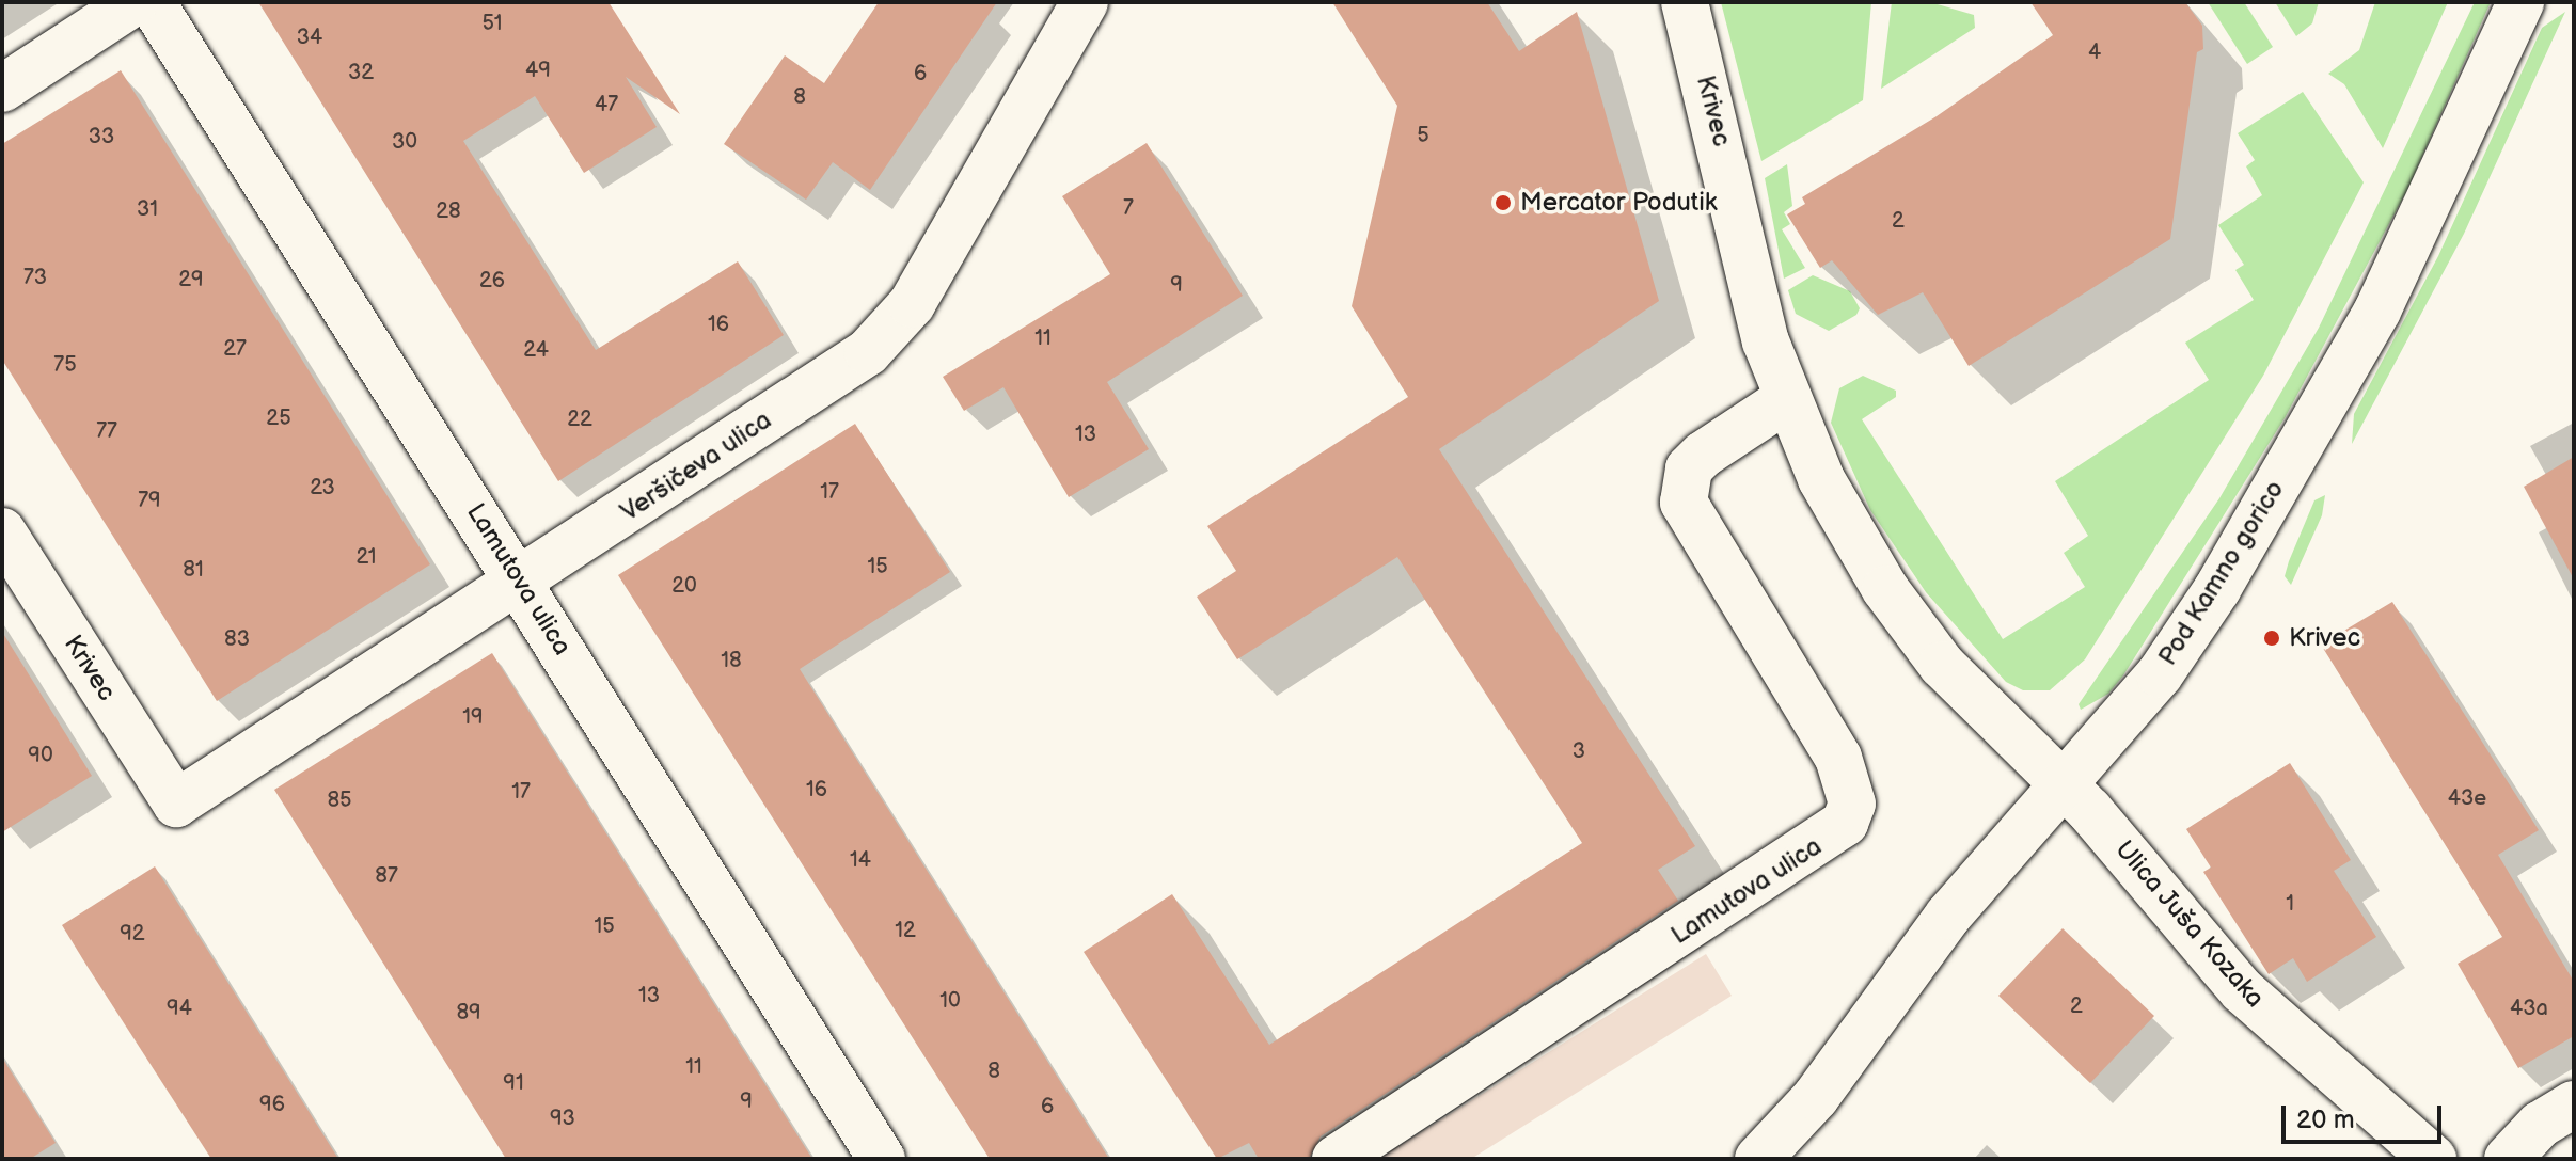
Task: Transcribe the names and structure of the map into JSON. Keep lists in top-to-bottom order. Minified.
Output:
{"streets":{"street":["Krivec","Veršičeva ulica","Pod Kamno gorico","Lamutova ulica","Ulica Juša Kozaka"]},"crossings":[["Krivec","Veršičeva ulica"],["Krivec","Pod Kamno gorico"],["Krivec","Lamutova ulica"],["Krivec","Ulica Juša Kozaka"],["Veršičeva ulica","Lamutova ulica"],["Pod Kamno gorico","Ulica Juša Kozaka"]],"places":["Mercator Podutik","Krivec"],"house_numbers":["51","34","4","49","32","6","8","47","5","33","30","7","31","28","2","73","29","26","9","16","11","27","24","75","25","22","77","13","23","17","79","21","15","81","20","83","18","19","3","90","16","17","43e","85","14","87","1","15","12","92","13","10","2","94","43a","89","11","8","91","9","96","6","93"],"scale_bar":"20 m"}
